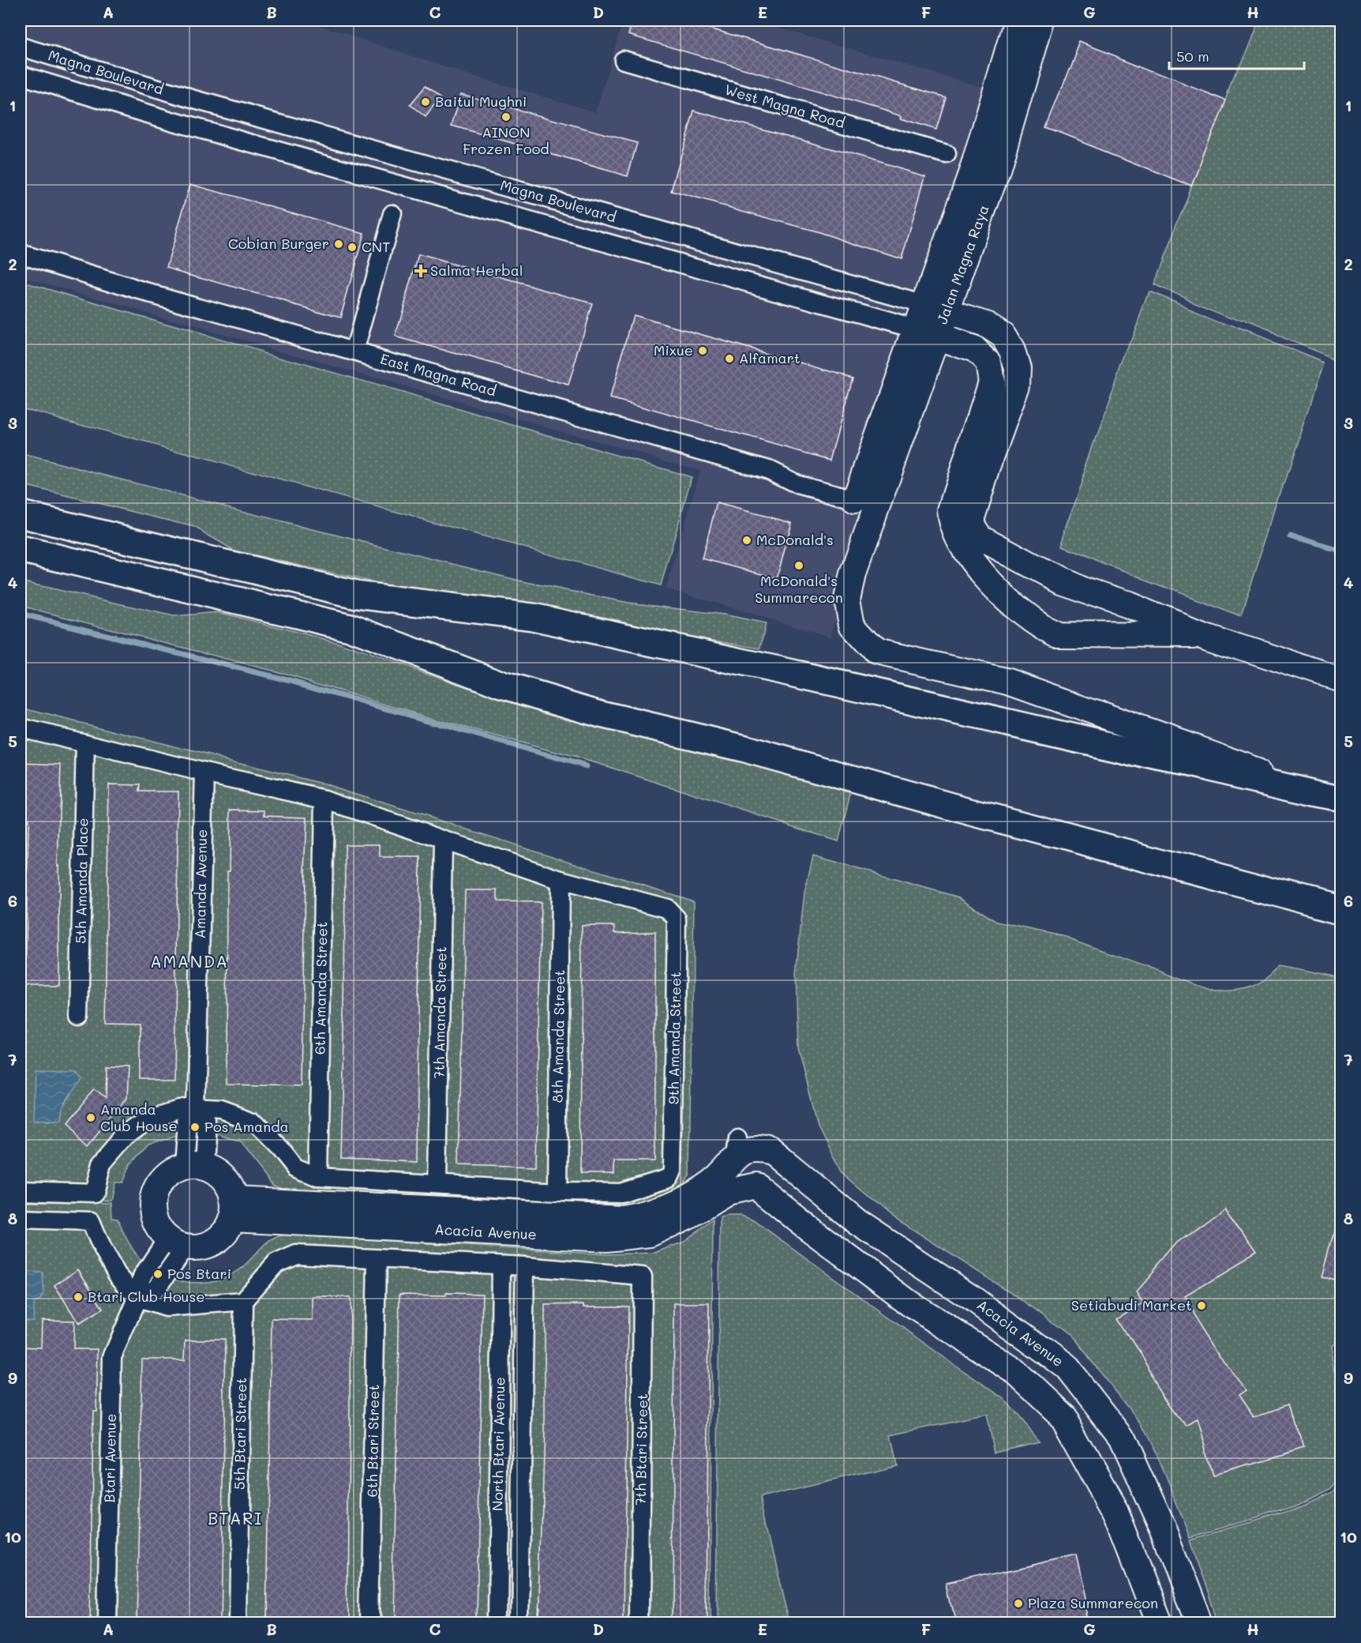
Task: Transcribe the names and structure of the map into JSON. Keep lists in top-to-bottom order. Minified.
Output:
{"streets":{"street":["Magna Boulevard","West Magna Road","Jalan Magna Raya","East Magna Road","5th Amanda Place","Amanda Avenue","6th Amanda Street","7th Amanda Street","8th Amanda Street","9th Amanda Street","Acacia Avenue","5th Btari Street","6th Btari Street","North Btari Avenue","7th Btari Street","Btari Avenue"]},"crossings":[["Magna Boulevard","Jalan Magna Raya"],["Jalan Magna Raya","East Magna Road"],["8th Amanda Street","9th Amanda Street"],["Acacia Avenue","Btari Avenue"],["North Btari Avenue","7th Btari Street"]],"districts":["AMANDA","BTARI"],"places":{"other":["Baitul Mughni","AINON Frozen Food","Cobian Burger","CNT","Mixue","Alfamart","McDonald's","McDonald's Summarecon","Amanda Club House","Pos Amanda","Pos Btari","Btari Club House","Setiabudi Market","Plaza Summarecon"],"health":["Salma Herbal"]},"scale_bar":"50 m","grid":{"columns":["A","B","C","D","E","F","G","H"],"rows":["1","2","3","4","5","6","7","8","9","10"]}}
